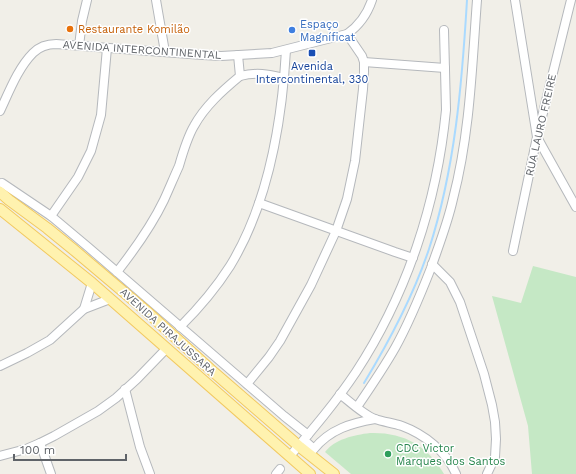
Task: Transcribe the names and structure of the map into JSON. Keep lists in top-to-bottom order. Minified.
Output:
{"streets":{"main road":["AVENIDA PIRAJUSSARA"],"street":["AVENIDA INTERCONTINENTAL","RUA LAURO FREIRE"]},"places":{"other":["Restaurante Komilão","Espaço Magníficat","CDC Victor Marques dos Santos"],"transit":["Avenida Intercontinental, 330"]},"scale_bar":"100 m"}
